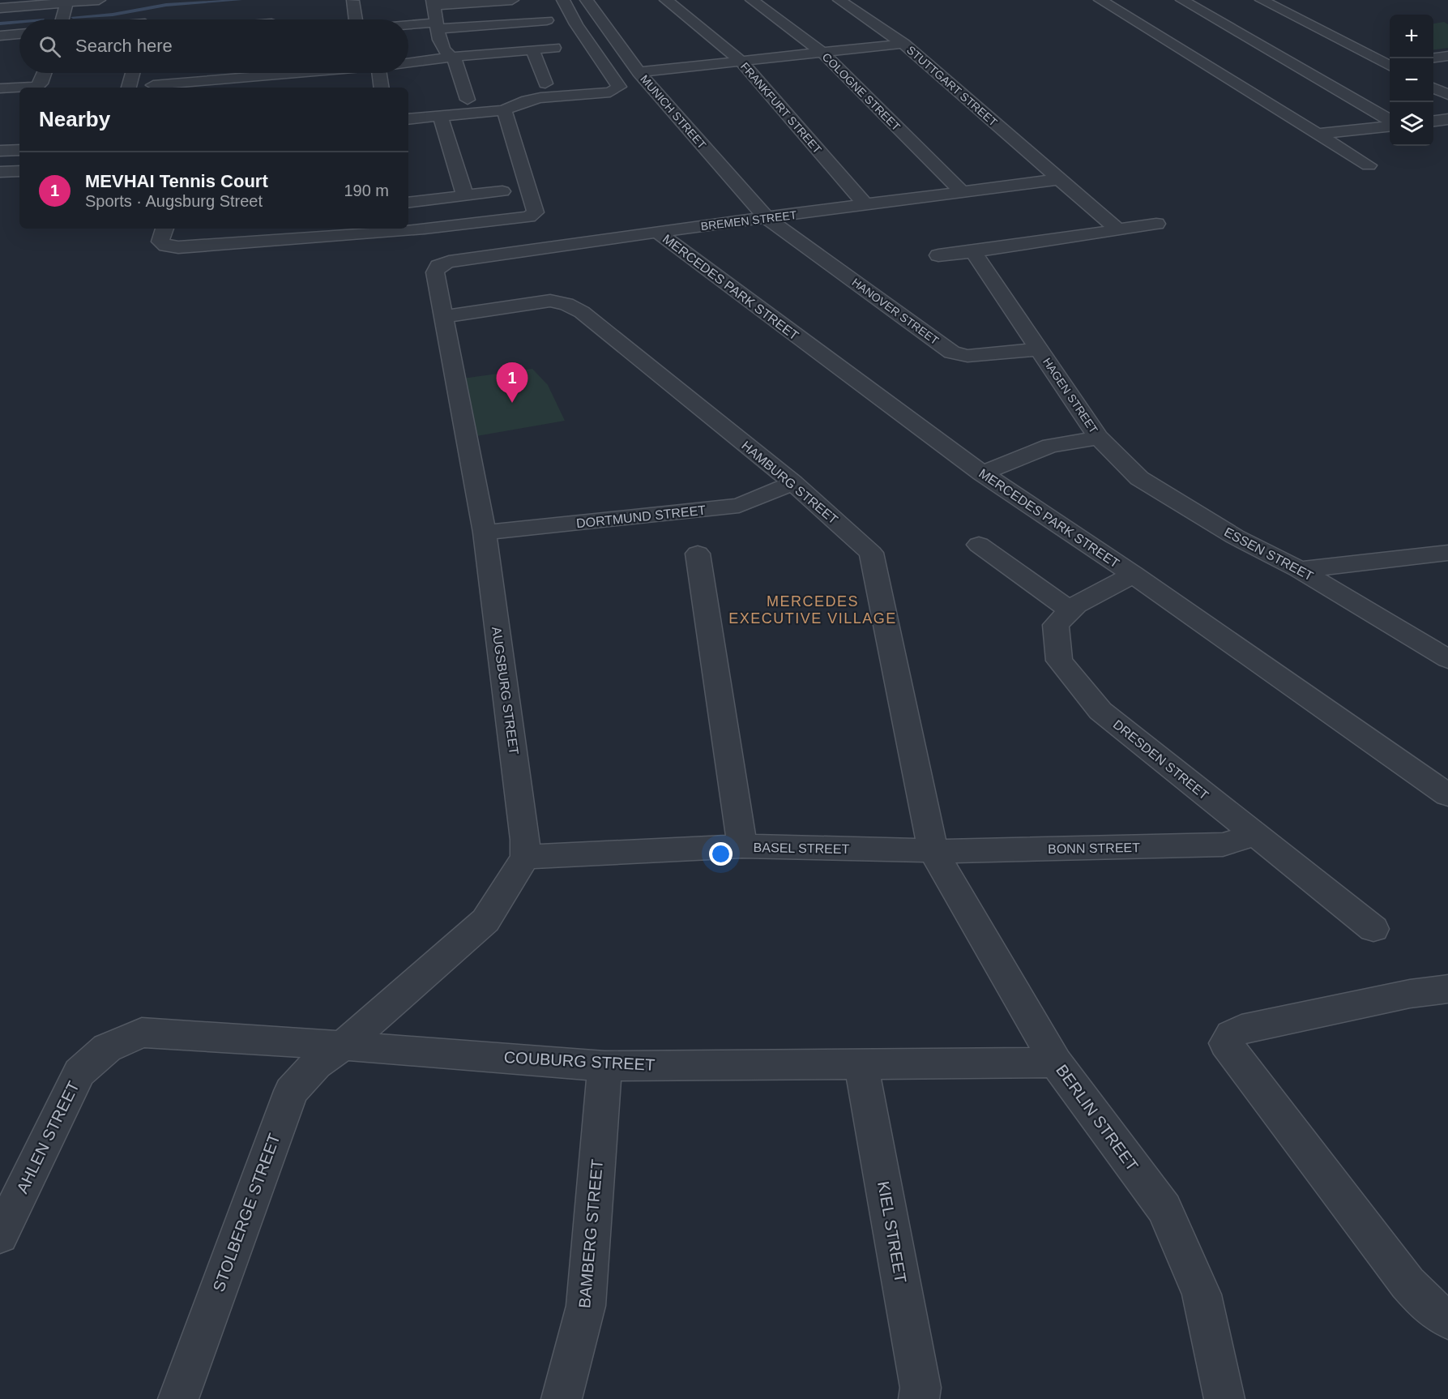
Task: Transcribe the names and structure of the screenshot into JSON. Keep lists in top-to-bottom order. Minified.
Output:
{"streets":{"street":["STUTTGART STREET","COLOGNE STREET","FRANKFURT STREET","MUNICH STREET","BREMEN STREET","MERCEDES PARK STREET","HANOVER STREET","HAGEN STREET","HAMBURG STREET","DORTMUND STREET","ESSEN STREET","AUGSBURG STREET","DRESDEN STREET","BASEL STREET","BONN STREET","COUBURG STREET","BERLIN STREET","AHLEN STREET","STOLBERGE STREET","KIEL STREET","BAMBERG STREET"]},"crossings":[["STUTTGART STREET","BREMEN STREET"],["COLOGNE STREET","BREMEN STREET"],["FRANKFURT STREET","BREMEN STREET"],["MUNICH STREET","BREMEN STREET"],["MUNICH STREET","HANOVER STREET"],["BREMEN STREET","MERCEDES PARK STREET"],["BREMEN STREET","HANOVER STREET"],["BREMEN STREET","AUGSBURG STREET"],["MERCEDES PARK STREET","HAGEN STREET"],["MERCEDES PARK STREET","DRESDEN STREET"],["HANOVER STREET","HAGEN STREET"],["HAGEN STREET","ESSEN STREET"],["HAMBURG STREET","DORTMUND STREET"],["HAMBURG STREET","AUGSBURG STREET"],["HAMBURG STREET","BASEL STREET"],["HAMBURG STREET","BONN STREET"],["HAMBURG STREET","BERLIN STREET"],["DORTMUND STREET","AUGSBURG STREET"],["AUGSBURG STREET","BASEL STREET"],["DRESDEN STREET","BONN STREET"],["BASEL STREET","BONN STREET"],["BASEL STREET","BERLIN STREET"],["BONN STREET","BERLIN STREET"],["COUBURG STREET","BERLIN STREET"],["COUBURG STREET","AHLEN STREET"],["COUBURG STREET","STOLBERGE STREET"],["COUBURG STREET","KIEL STREET"],["COUBURG STREET","BAMBERG STREET"]],"districts":["MERCEDES EXECUTIVE VILLAGE"],"page":{"map_buttons":["+","−"],"search":"Search here","heading":"Nearby","list":[{"mark":"1","name":"MEVHAI Tennis Court","note":"Sports · Augsburg Street","value":"190 m"}],"pins":"1"}}
